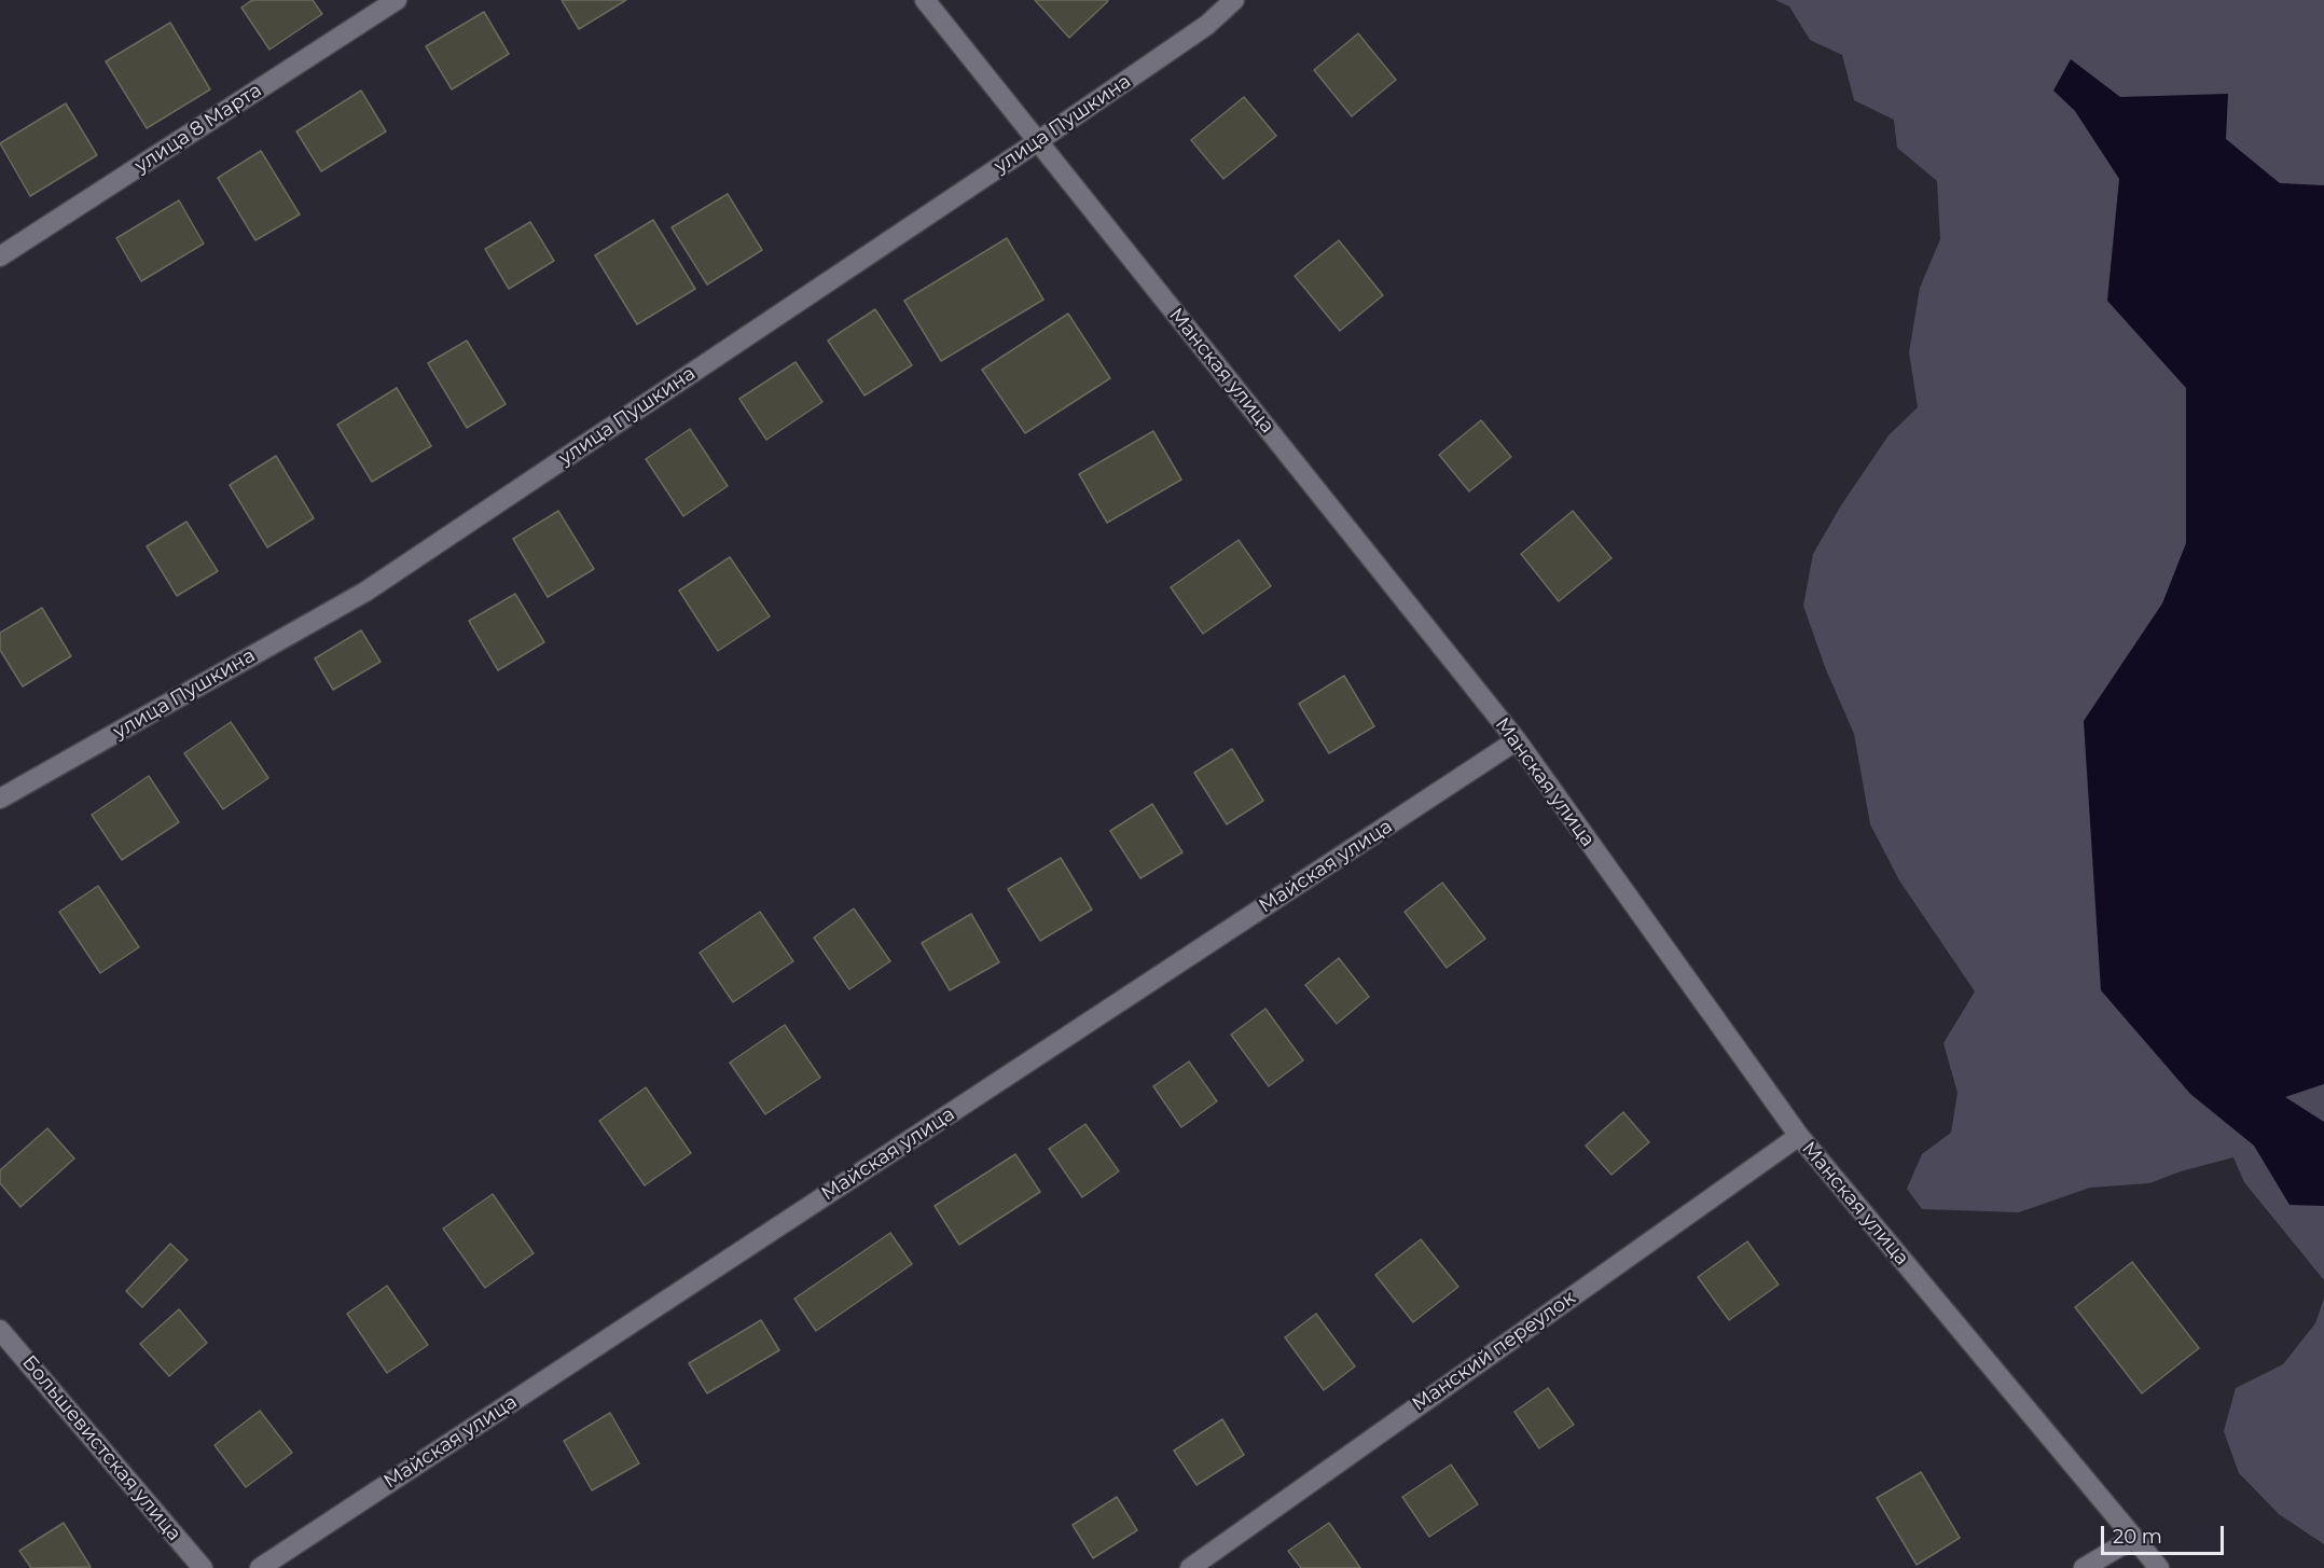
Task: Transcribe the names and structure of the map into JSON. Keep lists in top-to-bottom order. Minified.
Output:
{"streets":{"street":["улица Пушкина","улица 8 Марта","Манская улица","Майская улица","Манский переулок","Большевистская улица"]},"crossings":[["улица Пушкина","Манская улица"],["Манская улица","Майская улица"],["Манская улица","Манский переулок"]],"scale_bar":"20 m"}
